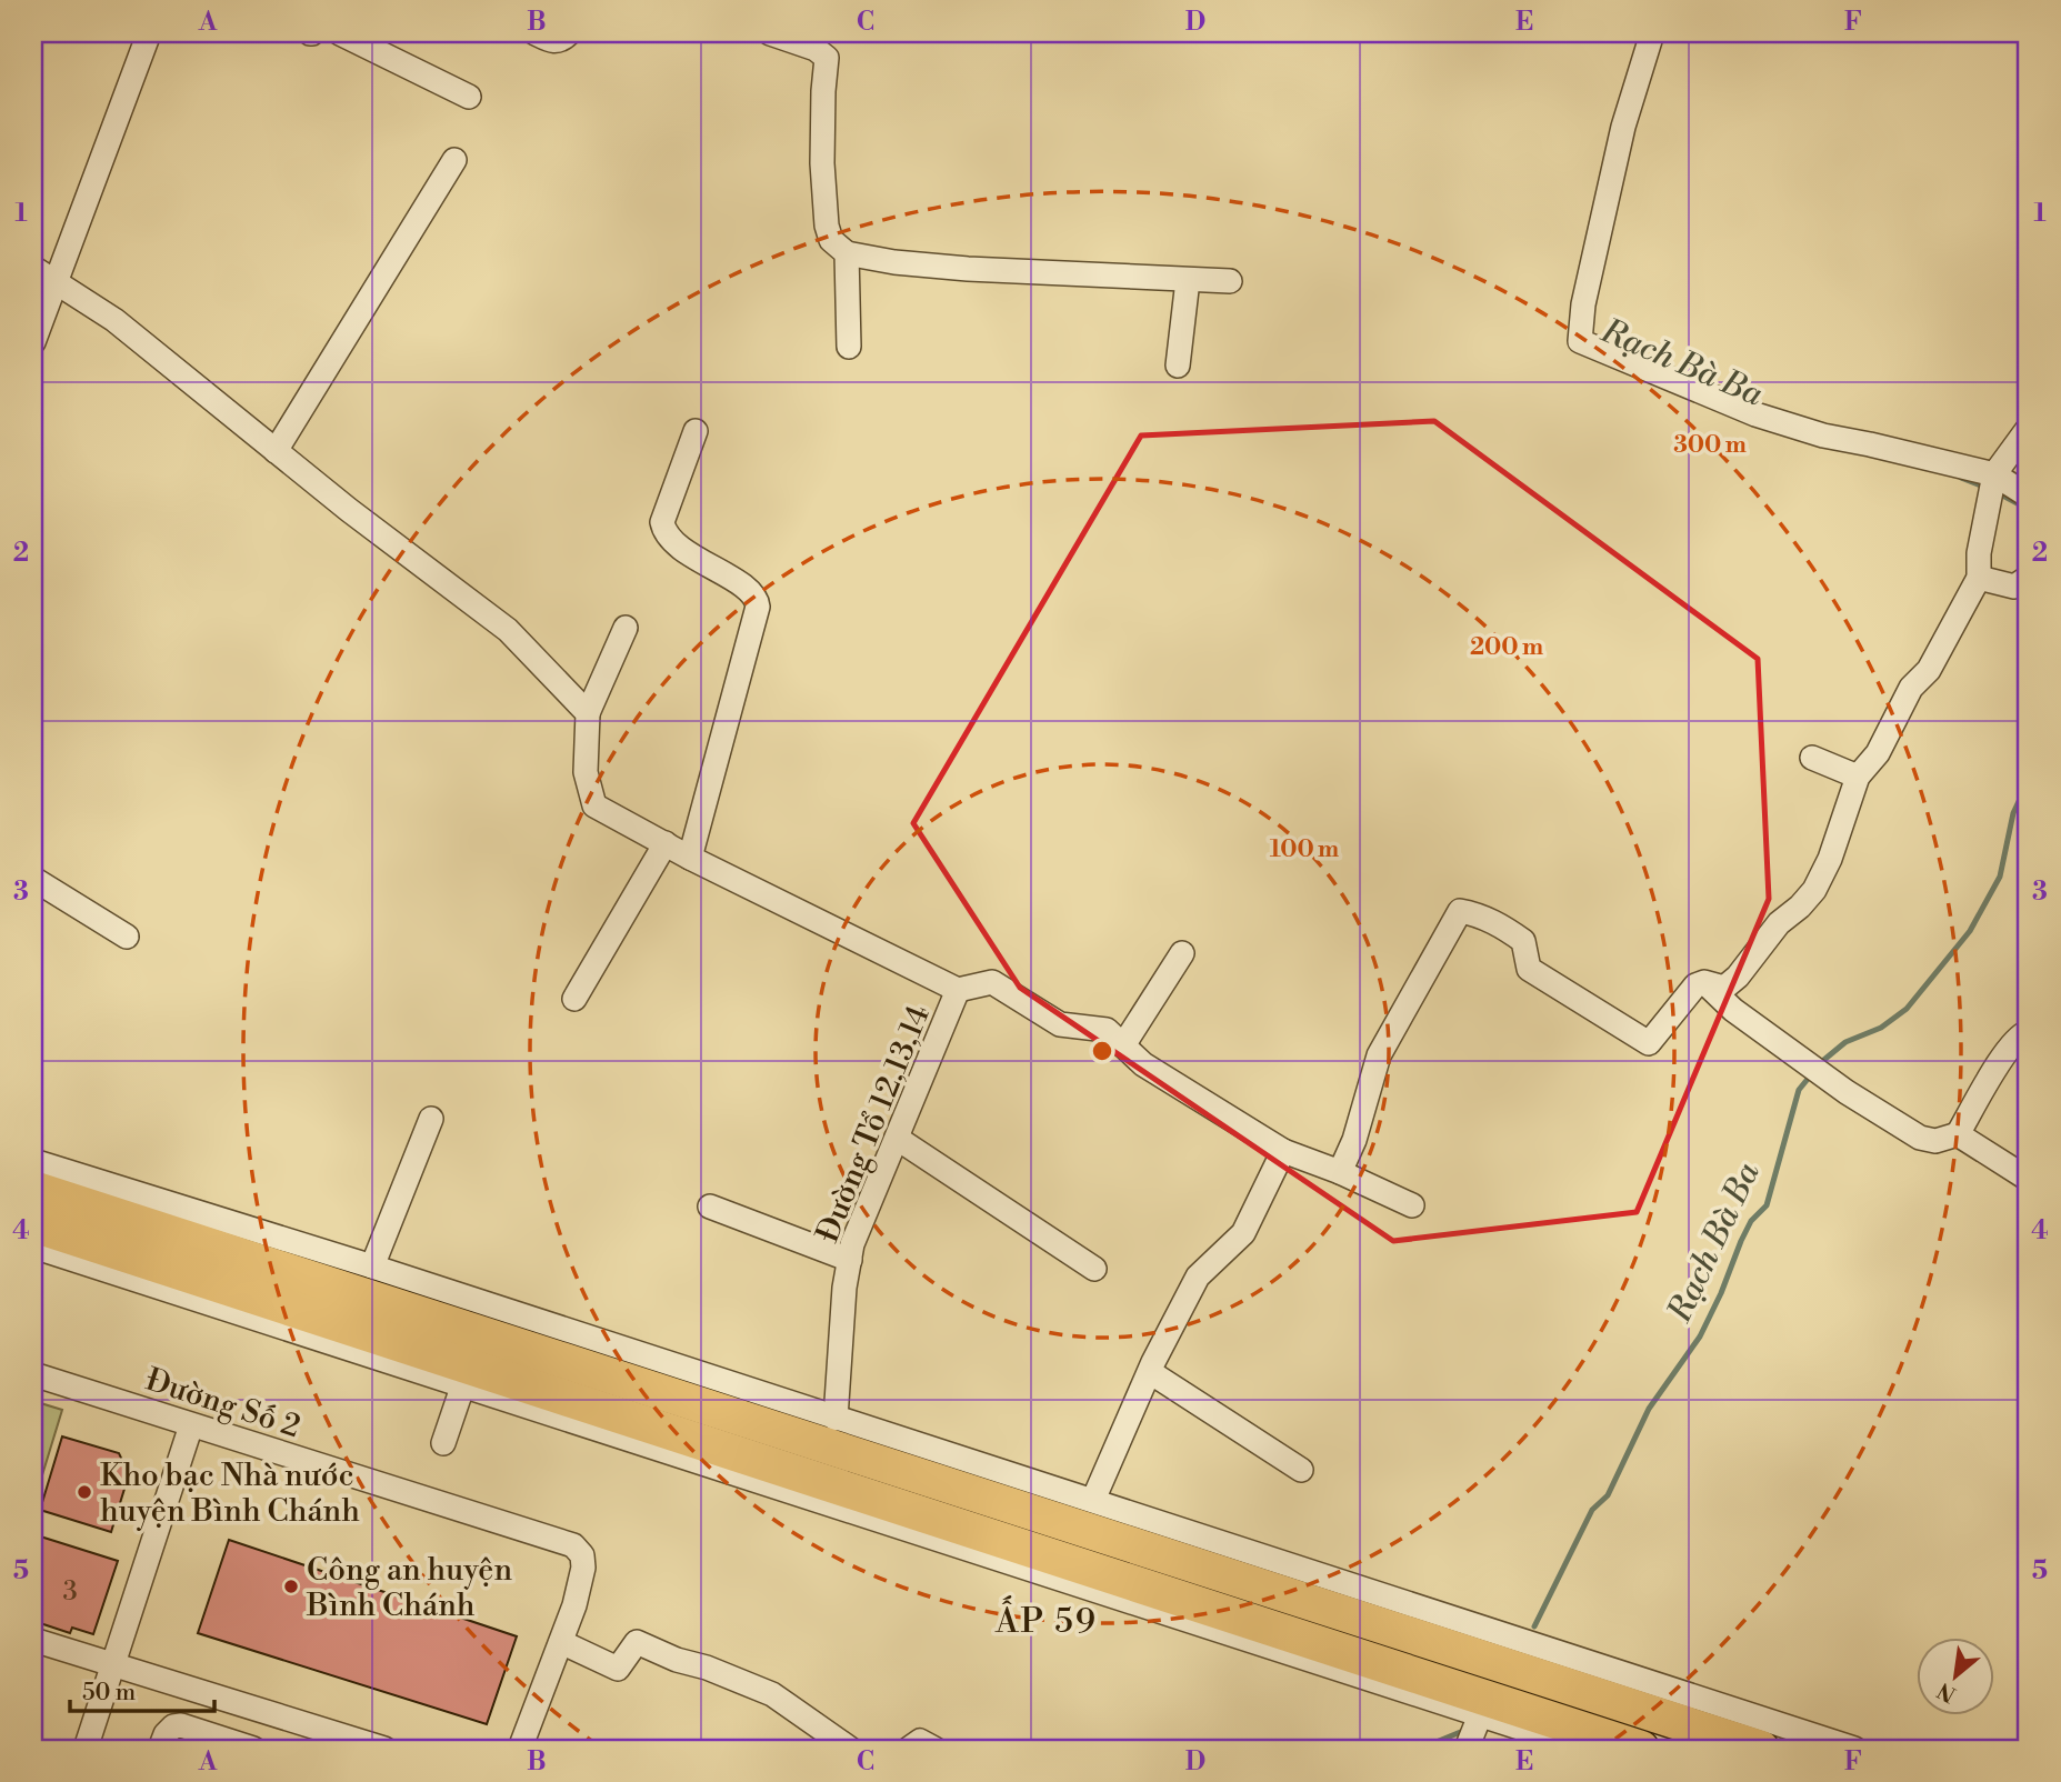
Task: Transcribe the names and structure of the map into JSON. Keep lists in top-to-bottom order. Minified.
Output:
{"streets":{"street":["Đường Tổ 12,13,14","Đường Số 2"]},"districts":["ẤP 59"],"water":["Rạch Bà Ba"],"places":["Kho bạc Nhà nước huyện Bình Chánh","Công an huyện Bình Chánh"],"house_numbers":["3"],"scale_bar":"50 m","north":"bottom left","grid":{"columns":["A","B","C","D","E","F"],"rows":["1","2","3","4","5"]},"rings":["300 m","200 m","100 m"]}
